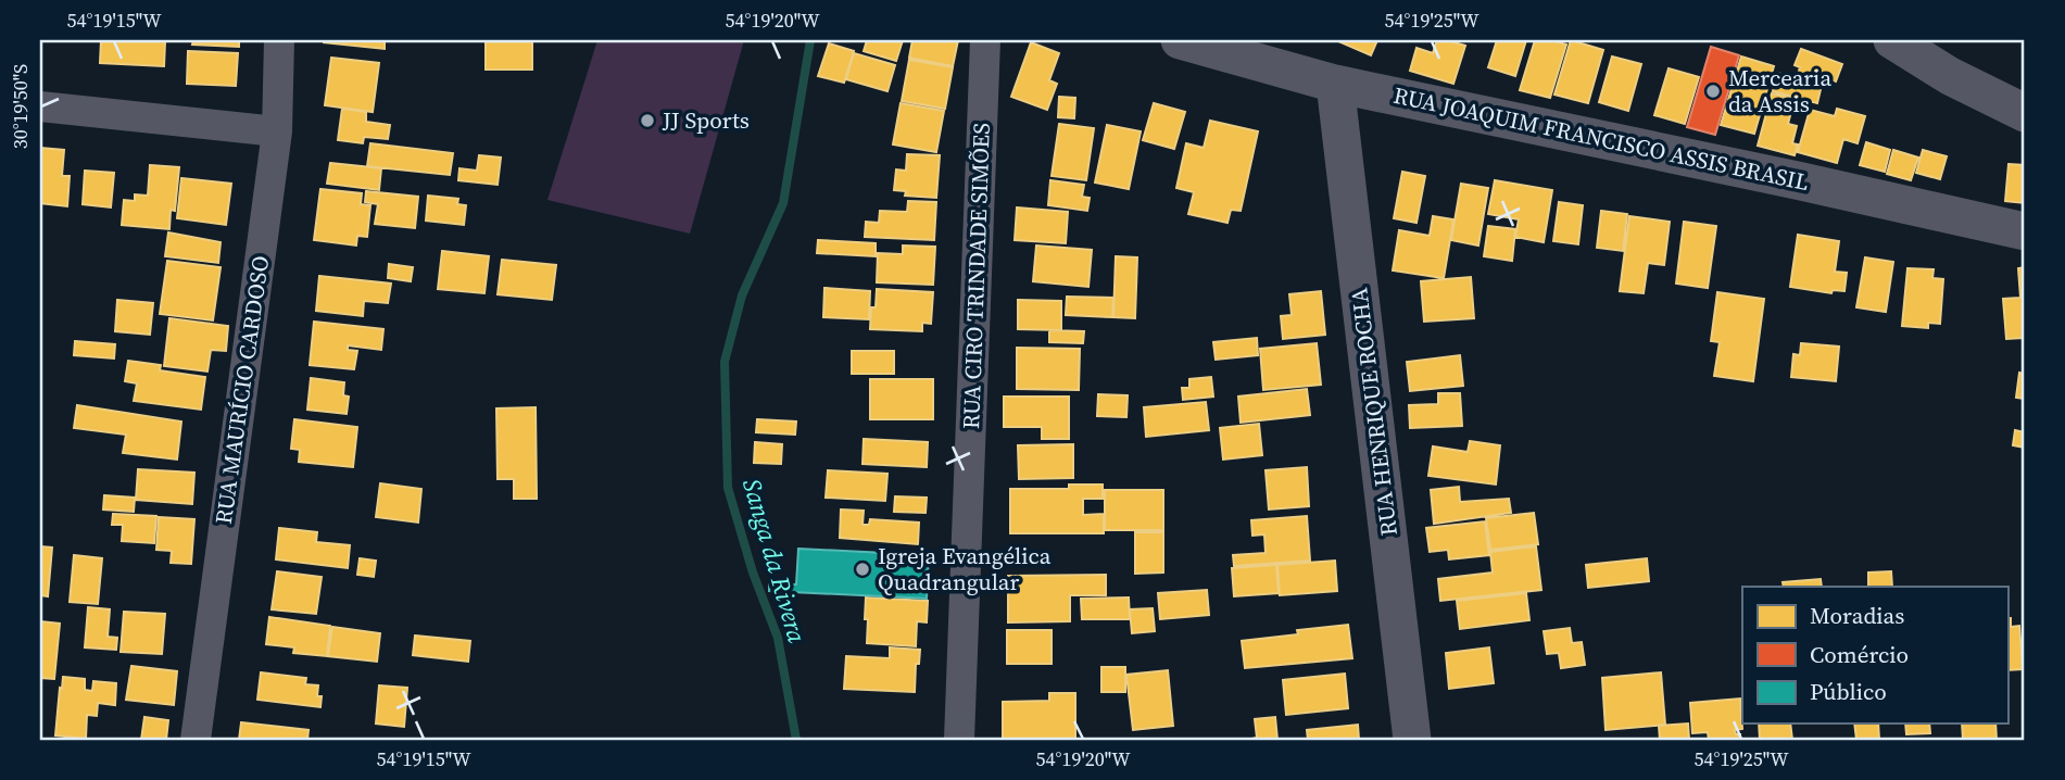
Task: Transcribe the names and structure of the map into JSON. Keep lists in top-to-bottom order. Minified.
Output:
{"streets":{"street":["RUA JOAQUIM FRANCISCO ASSIS BRASIL","RUA CIRO TRINDADE SIMÕES","RUA MAURÍCIO CARDOSO","RUA HENRIQUE ROCHA"]},"crossings":[["RUA JOAQUIM FRANCISCO ASSIS BRASIL","RUA HENRIQUE ROCHA"]],"water":["Sanga da Rivera"],"places":["Mercearia da Assis","JJ Sports","Igreja Evangélica Quadrangular"],"legend":["Moradias","Comércio","Público"],"coordinates":["54°19'15\"W","54°19'20\"W","54°19'25\"W","30°19'50\"S"]}
